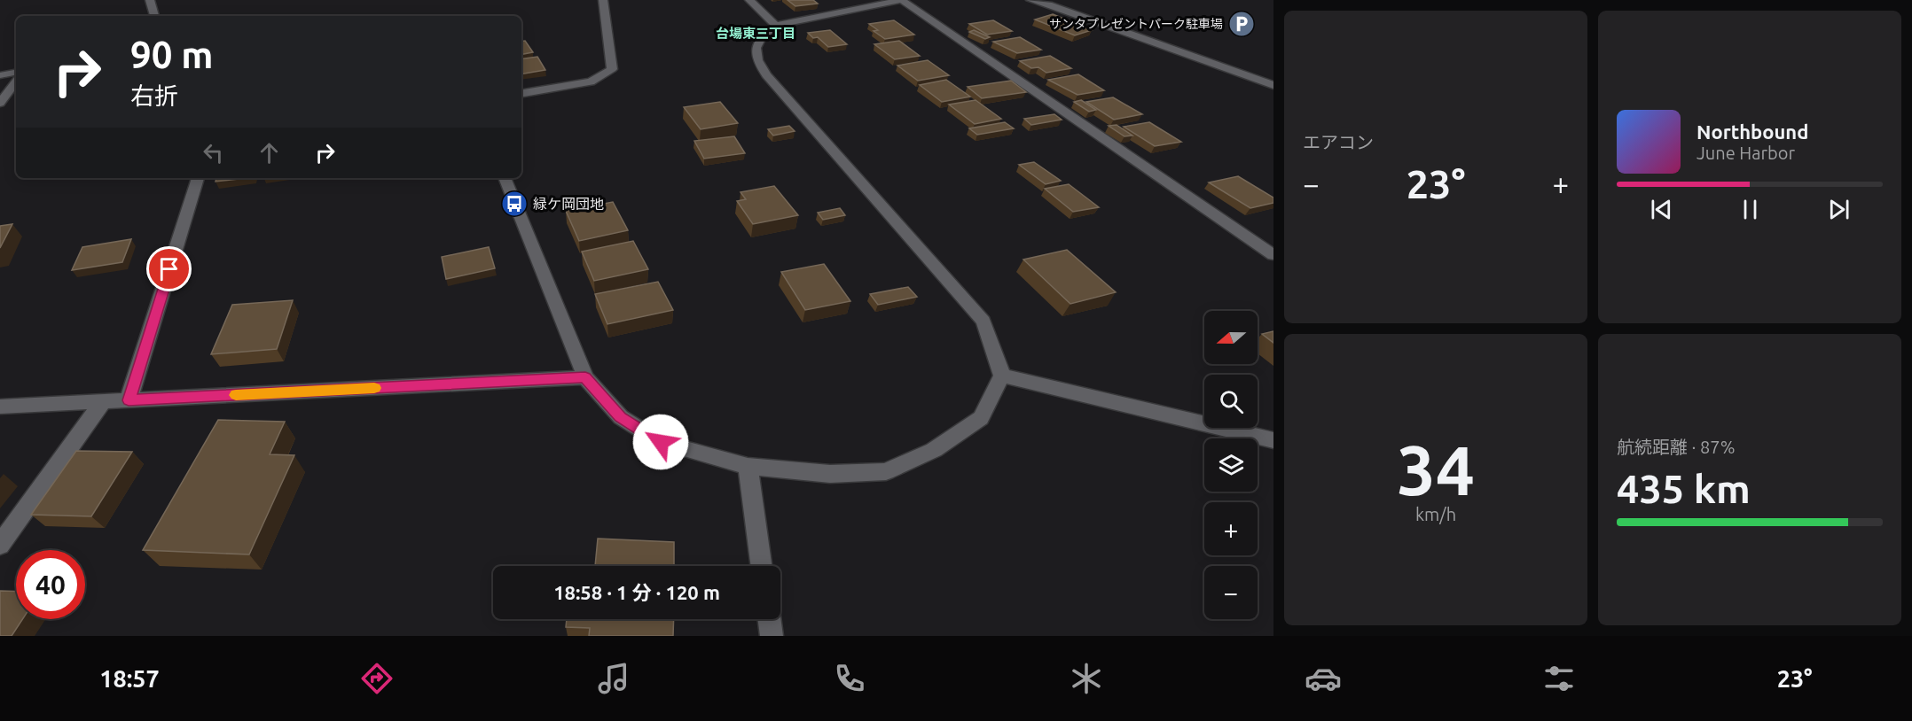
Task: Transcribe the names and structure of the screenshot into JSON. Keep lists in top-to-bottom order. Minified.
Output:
{"districts":["台場東三丁目"],"places":{"parking":["サンタプレゼントパーク駐車場"],"bus stop":["緑ケ岡団地"]},"north":"left","page":{"tile":["エアコン",["34","km/h"],["航続距離 · 87%","435 km"]],"turn":["90 m","右折"],"song":["Northbound","June Harbor"],"heat":["−","23°","+"],"map_buttons":["+","−"],"limit":"40","trip":"18:58 · 1 分 · 120 m","tabs":["18:57","23°"]}}
